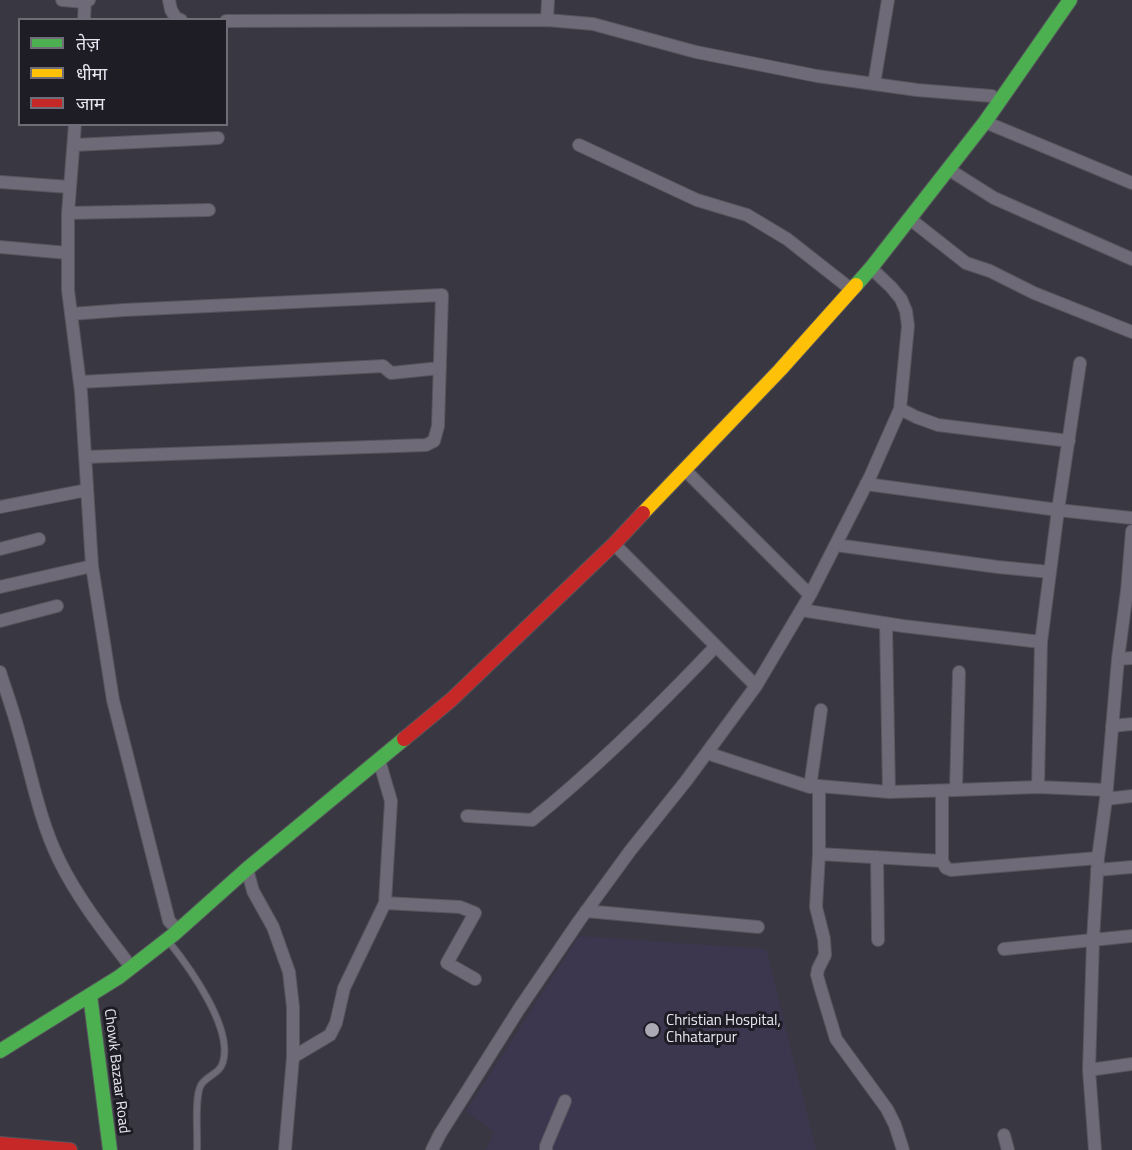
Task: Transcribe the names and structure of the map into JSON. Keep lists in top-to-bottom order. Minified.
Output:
{"streets":{"main road":["Chowk Bazaar Road"]},"places":["Christian Hospital, Chhatarpur"],"legend":["तेज़","धीमा","जाम"]}
